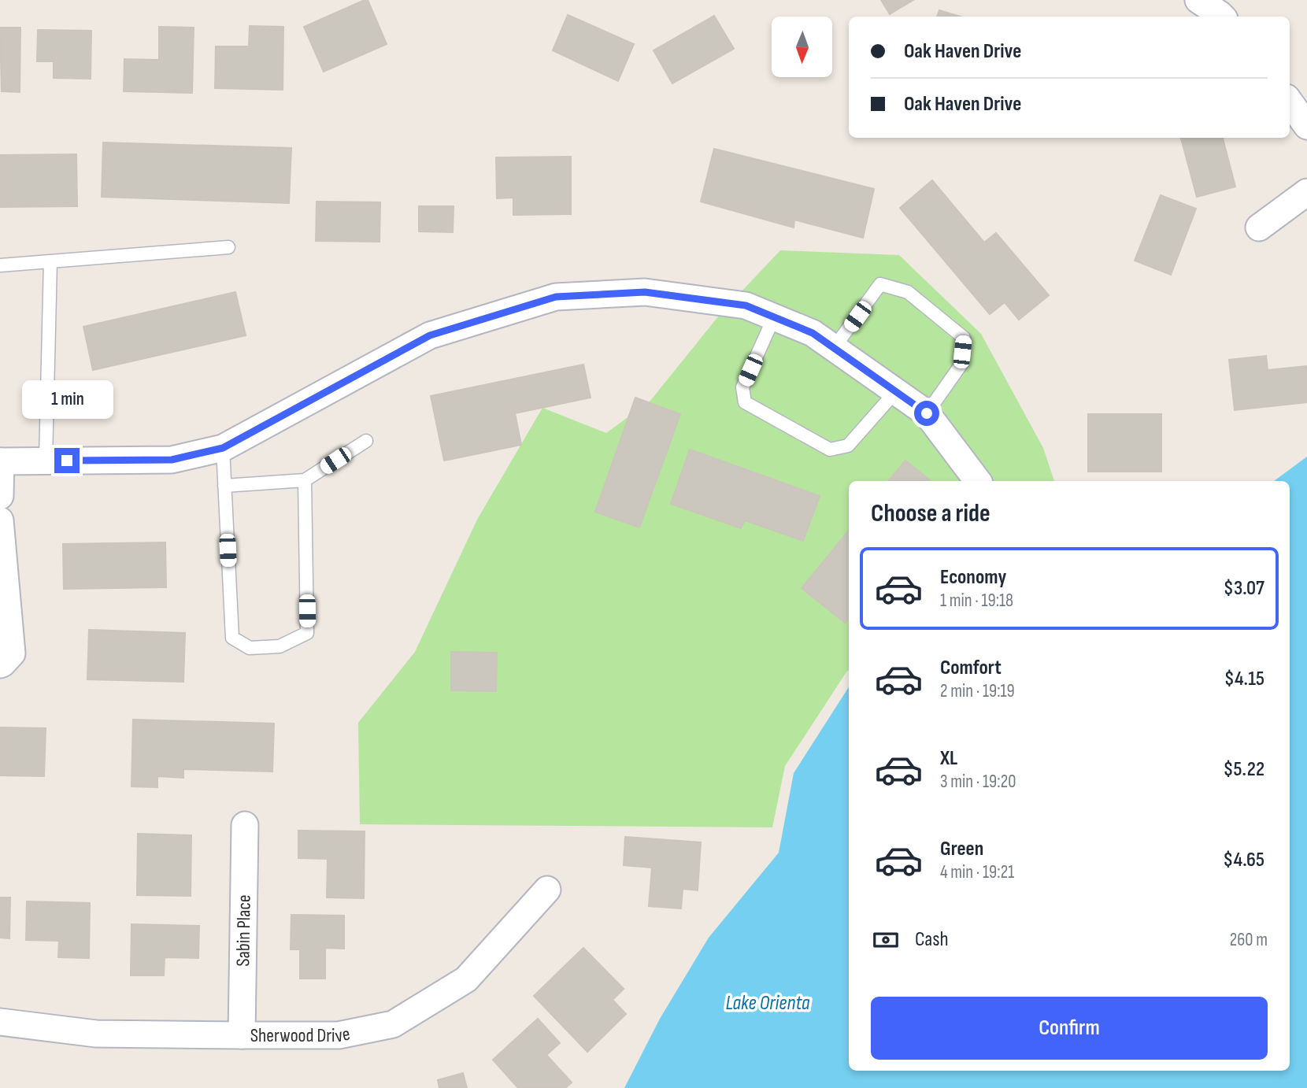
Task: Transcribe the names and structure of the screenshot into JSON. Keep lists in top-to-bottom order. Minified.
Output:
{"streets":{"street":["Sabin Place","Sherwood Drive"]},"crossings":[["Sabin Place","Sherwood Drive"]],"water":["Lake Orienta"],"north":"bottom","page":{"banner":["Oak Haven Drive","Oak Haven Drive"],"bubble":"1 min","heading":"Choose a ride","list":[{"name":"Economy","note":"1 min · 19:18","value":"$3.07"},{"name":"Comfort","note":"2 min · 19:19","value":"$4.15"},{"name":"XL","note":"3 min · 19:20","value":"$5.22"},{"name":"Green","note":"4 min · 19:21","value":"$4.65"}],"pay":["Cash","260 m"],"buttons":"Confirm"}}
